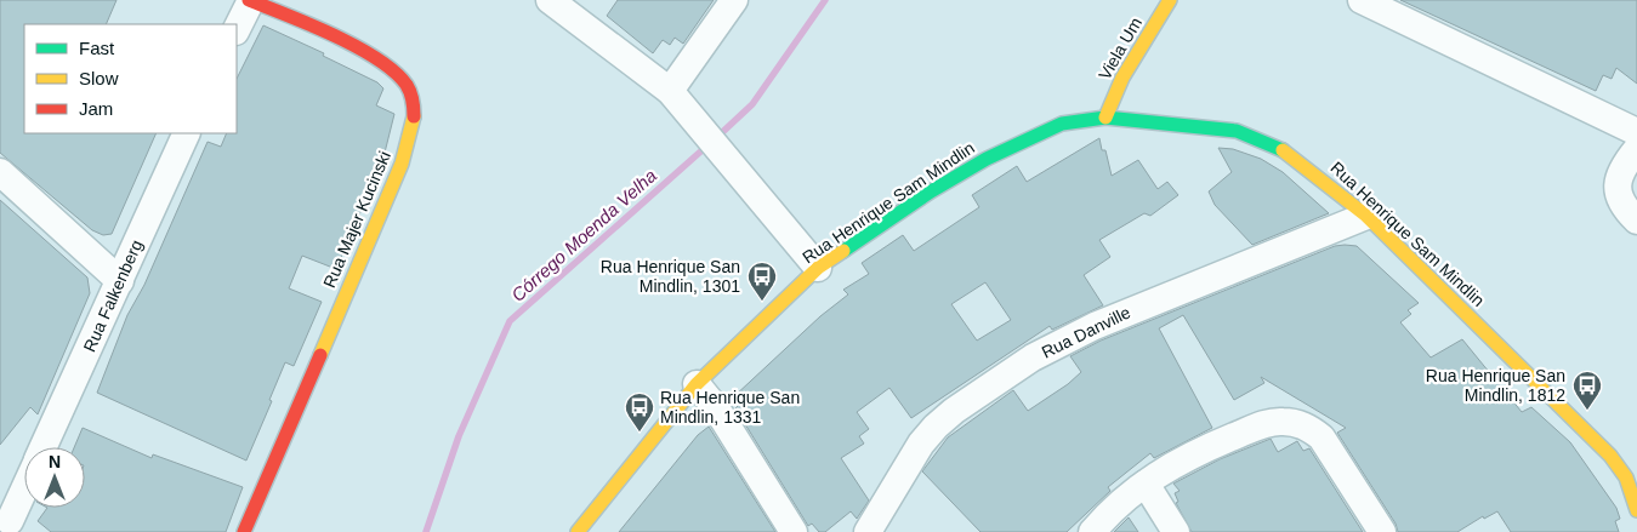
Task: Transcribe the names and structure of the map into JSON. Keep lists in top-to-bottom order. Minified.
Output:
{"streets":{"street":["Viela Um","Rua Henrique Sam Mindlin","Rua Majer Kucinski","Rua Falkenberg","Rua Danville"]},"crossings":[["Viela Um","Rua Henrique Sam Mindlin"],["Rua Henrique Sam Mindlin","Rua Danville"]],"water":["Córrego Moenda Velha"],"places":{"bus stop":["Rua Henrique San Mindlin, 1301","Rua Henrique San Mindlin, 1812","Rua Henrique San Mindlin, 1331"]},"legend":["Fast","Slow","Jam"],"north":"top"}
